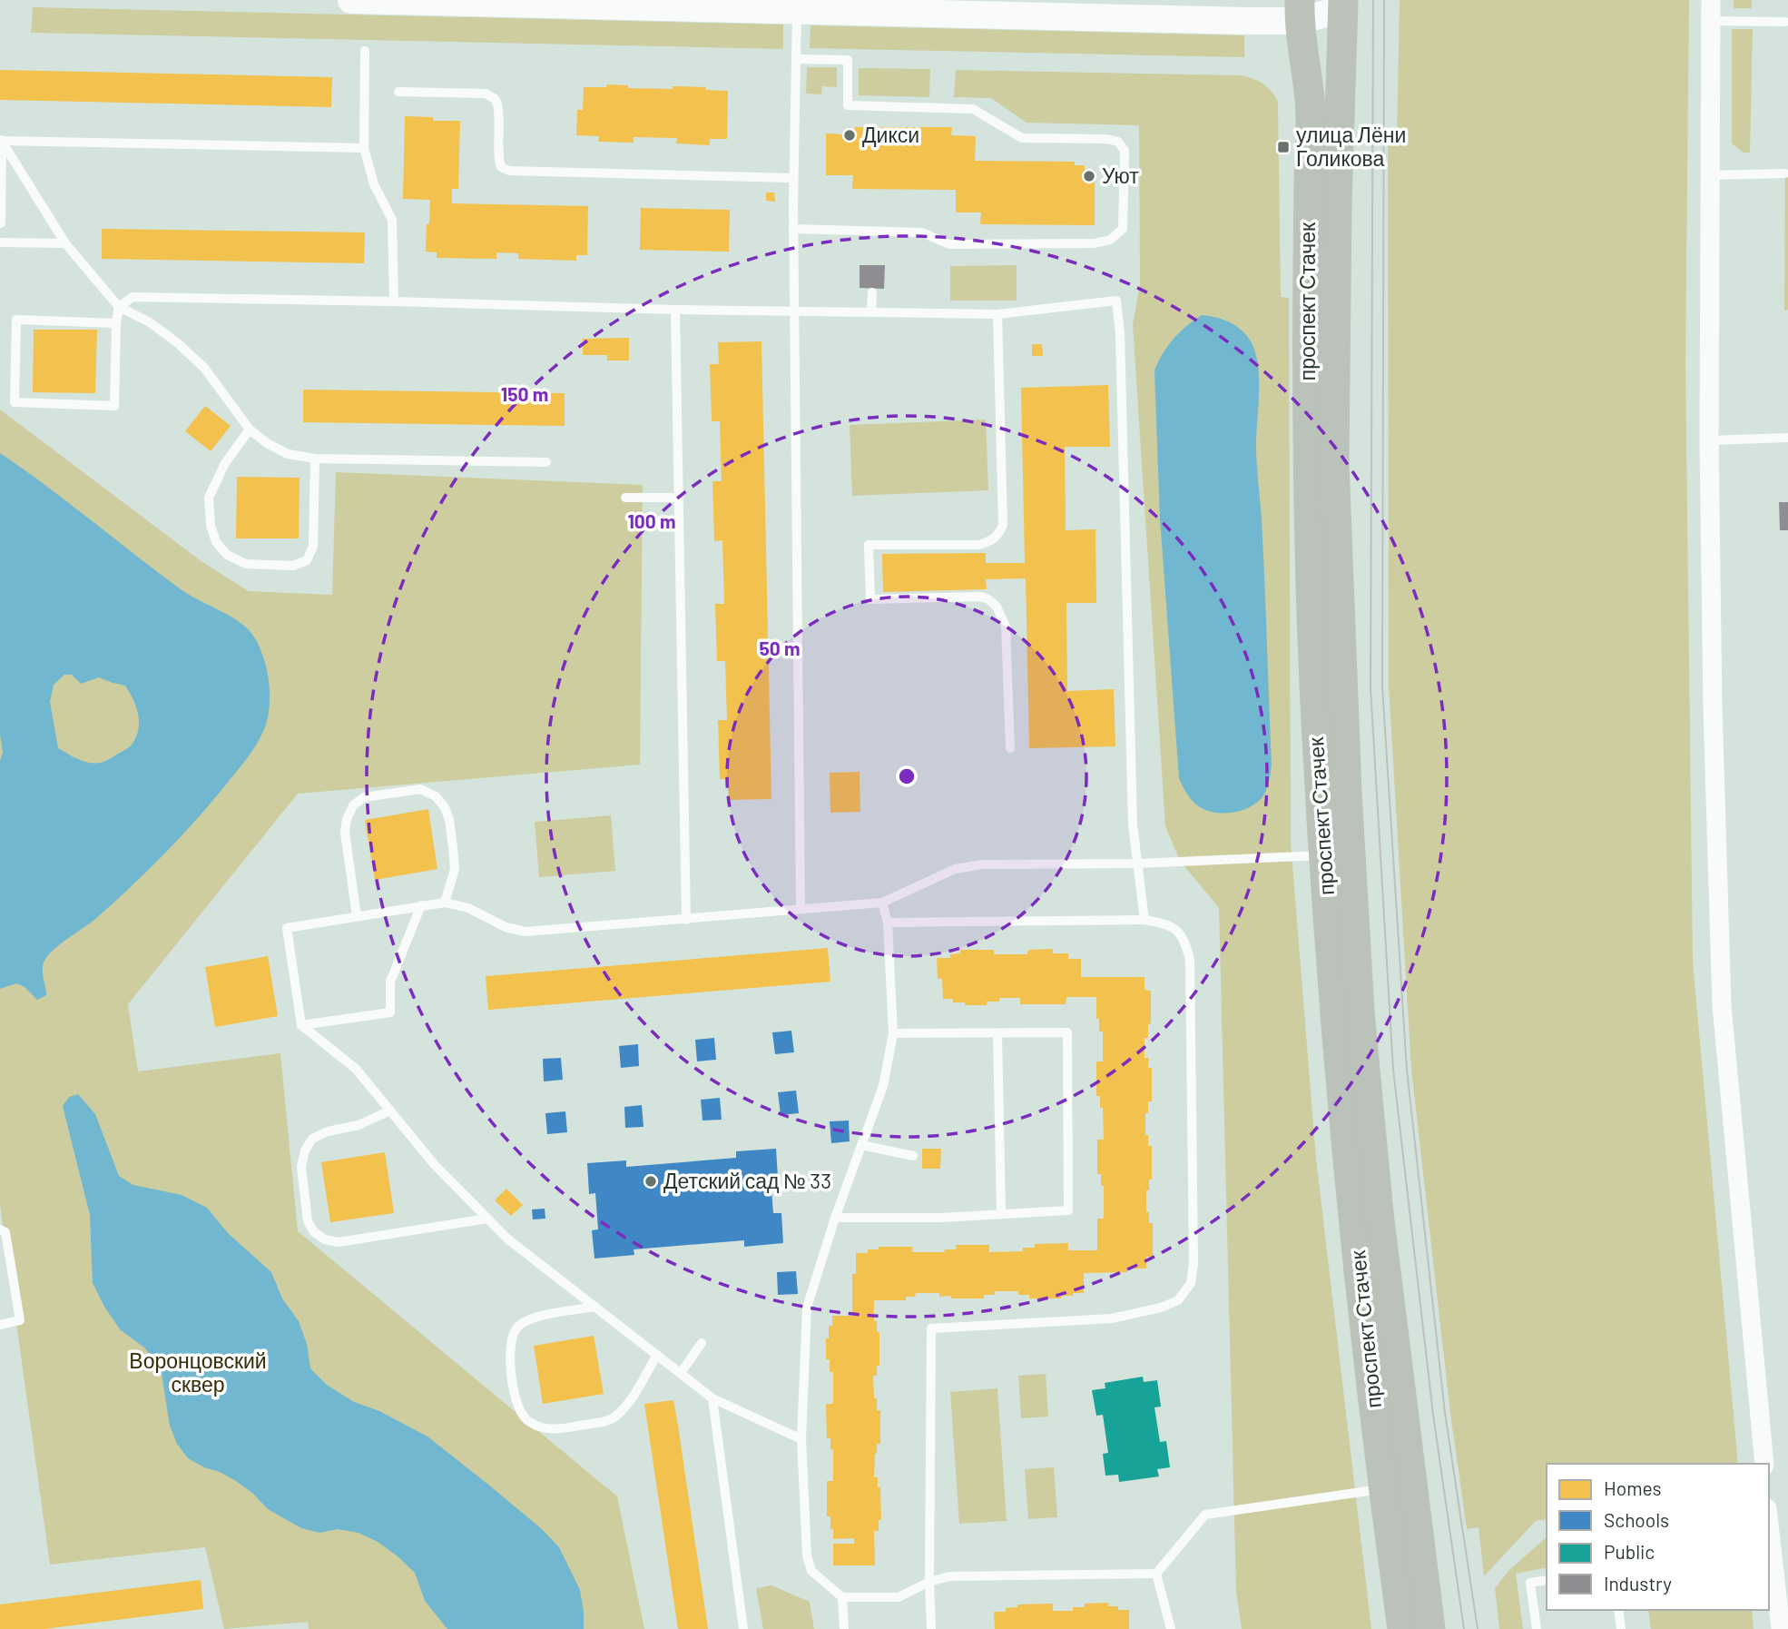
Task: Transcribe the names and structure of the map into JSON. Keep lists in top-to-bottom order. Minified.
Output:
{"streets":{"main road":["проспект Стачек"]},"parks":["Воронцовский сквер"],"places":{"other":["Дикси","Уют","Детский сад № 33"],"transit":["улица Лёни Голикова"]},"legend":["Homes","Schools","Public","Industry"],"rings":["150 m","100 m","50 m"]}
